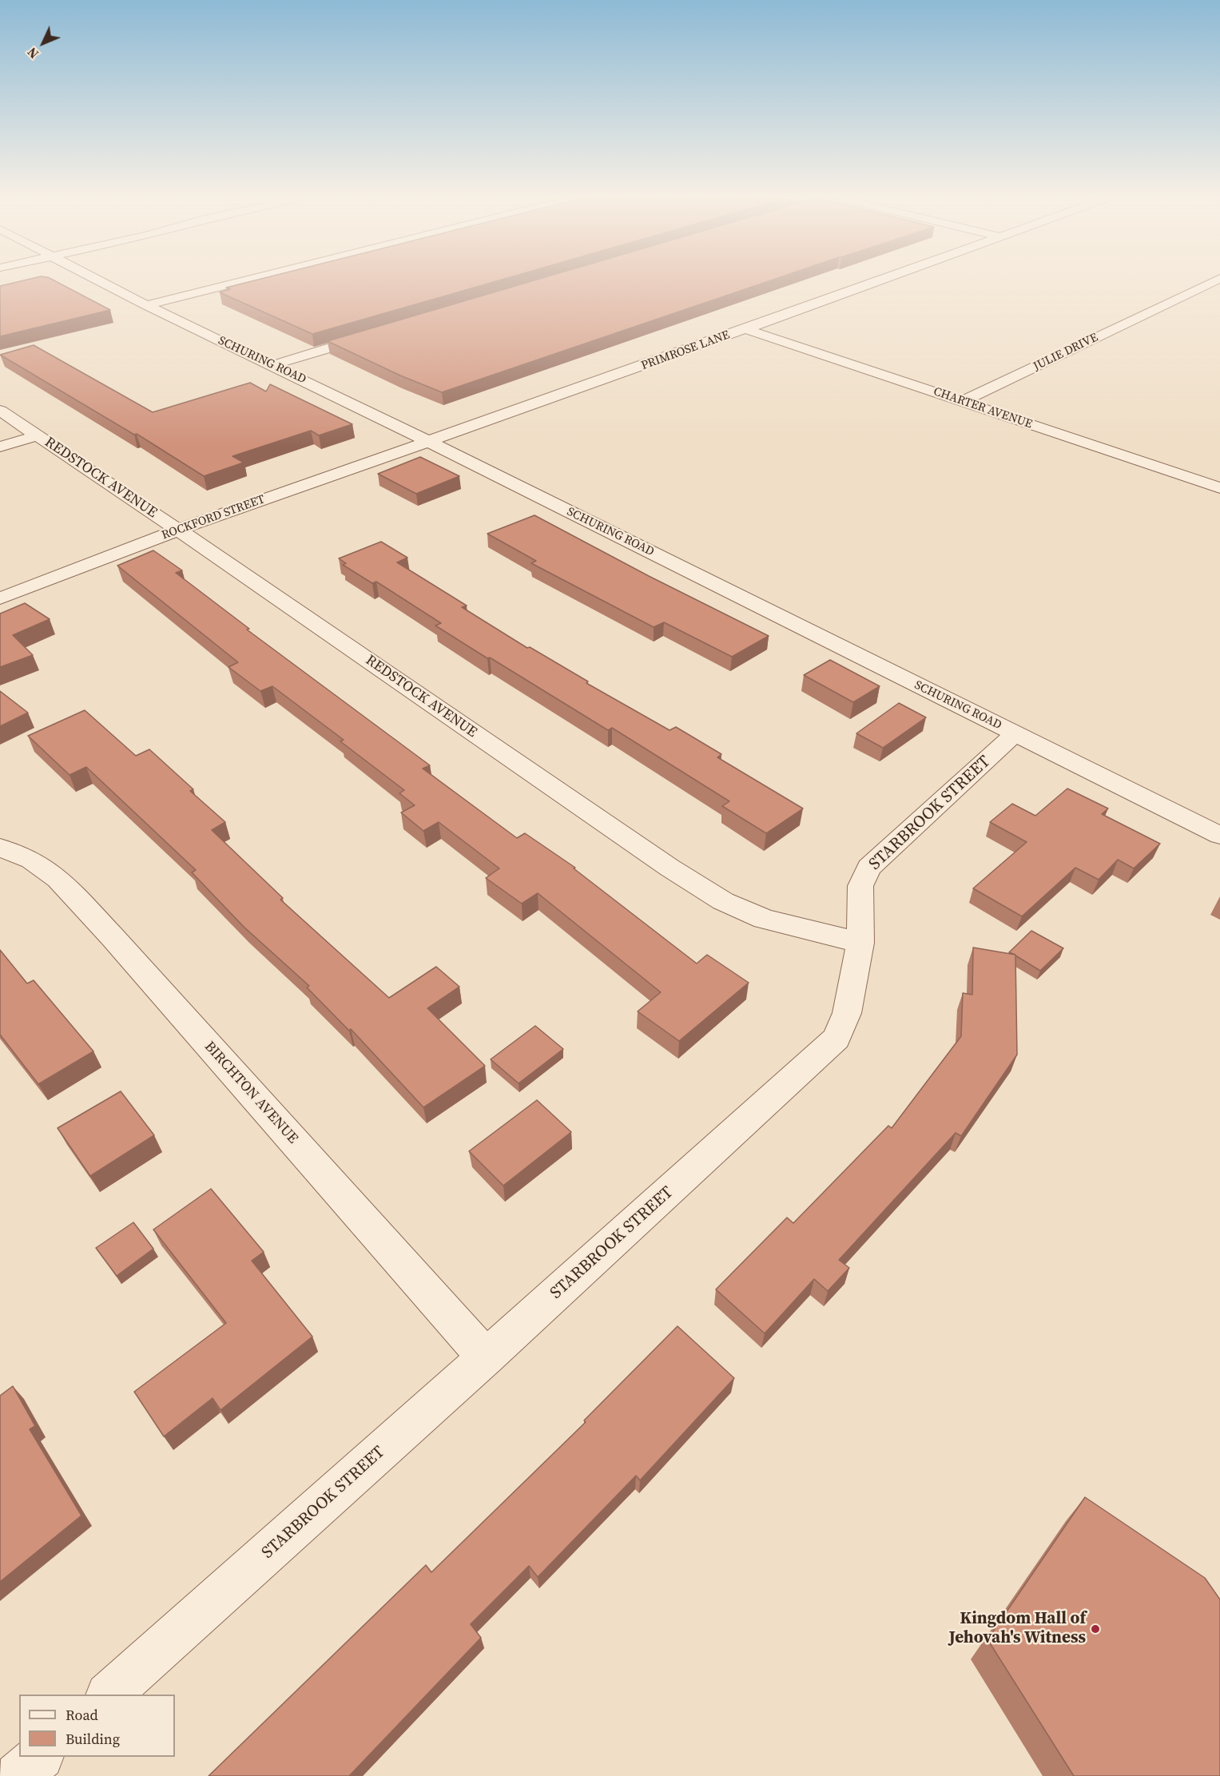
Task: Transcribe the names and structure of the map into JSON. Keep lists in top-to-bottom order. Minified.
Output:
{"streets":{"street":["PRIMROSE LANE","JULIE DRIVE","SCHURING ROAD","CHARTER AVENUE","REDSTOCK AVENUE","ROCKFORD STREET","STARBROOK STREET","BIRCHTON AVENUE"]},"crossings":[["PRIMROSE LANE","SCHURING ROAD"],["PRIMROSE LANE","CHARTER AVENUE"],["PRIMROSE LANE","ROCKFORD STREET"],["JULIE DRIVE","CHARTER AVENUE"],["SCHURING ROAD","ROCKFORD STREET"],["SCHURING ROAD","STARBROOK STREET"],["REDSTOCK AVENUE","ROCKFORD STREET"],["REDSTOCK AVENUE","STARBROOK STREET"],["STARBROOK STREET","BIRCHTON AVENUE"]],"places":["Kingdom Hall of Jehovah's Witness"],"legend":["Road","Building"],"north":"bottom left"}
